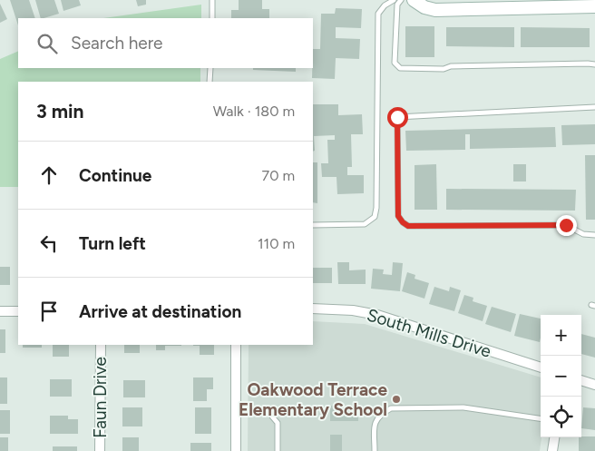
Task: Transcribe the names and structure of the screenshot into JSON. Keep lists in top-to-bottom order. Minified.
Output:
{"streets":{"street":["South Mills Drive","Faun Drive"]},"places":["Oakwood Terrace Elementary School"],"page":{"search":"Search here","heading":["3 min","Walk · 180 m"],"list":[["Continue","70 m"],["Turn left","110 m"],"Arrive at destination"],"map_buttons":["+","−"]}}
